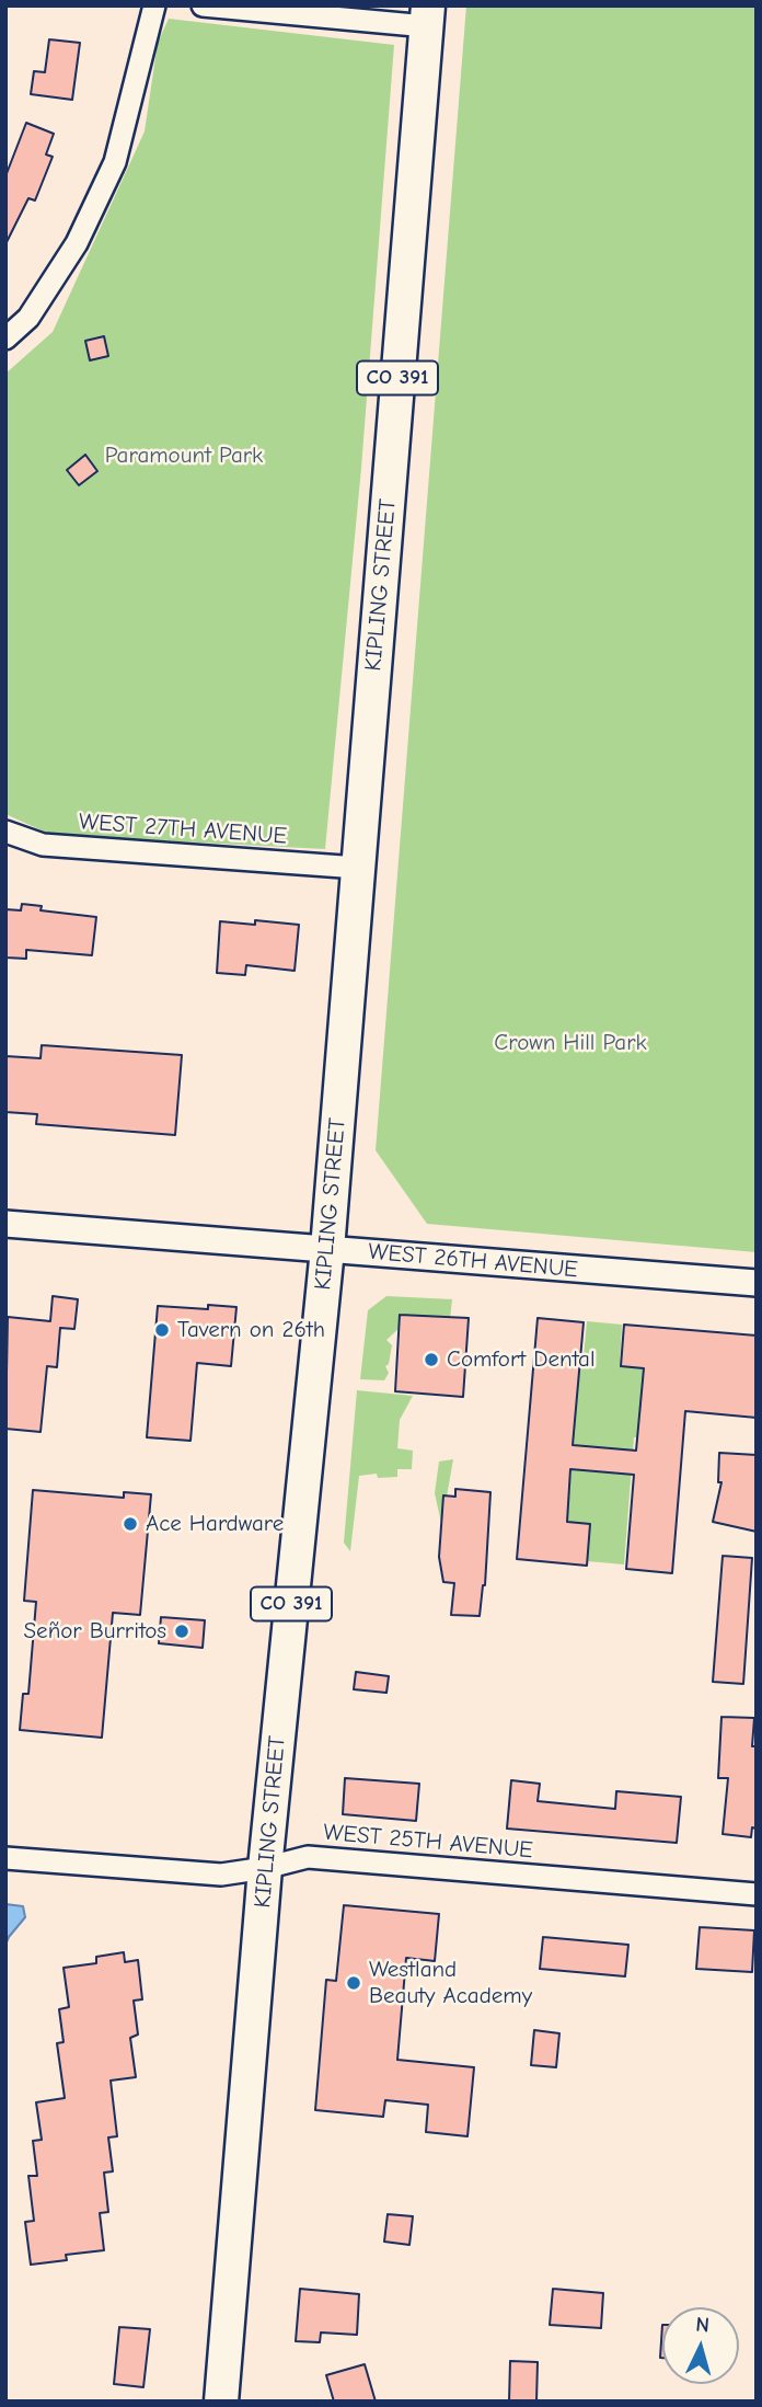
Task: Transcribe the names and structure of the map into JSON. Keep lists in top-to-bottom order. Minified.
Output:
{"streets":{"main road":["CO 391","KIPLING STREET"],"street":["WEST 27TH AVENUE","WEST 26TH AVENUE","WEST 25TH AVENUE"]},"crossings":[["KIPLING STREET","WEST 27TH AVENUE"],["KIPLING STREET","WEST 26TH AVENUE"],["KIPLING STREET","WEST 25TH AVENUE"]],"parks":["Paramount Park","Crown Hill Park"],"places":["Tavern on 26th","Comfort Dental","Ace Hardware","Señor Burritos","Westland Beauty Academy"],"north":"top"}
